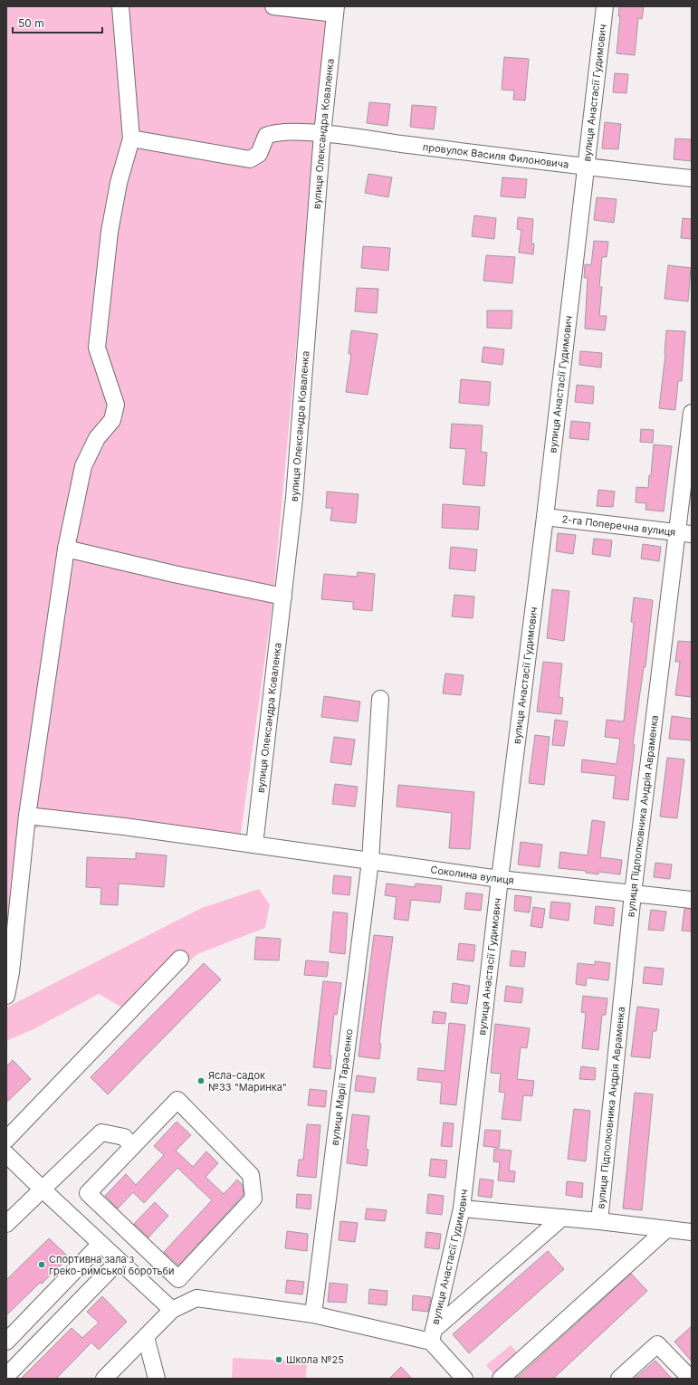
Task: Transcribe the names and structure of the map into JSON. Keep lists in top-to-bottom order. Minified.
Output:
{"streets":{"street":["вулиця Анастасії Гудимович","вулиця Олександра Коваленка","провулок Василя Филоновича","2-га Поперечна вулиця","вулиця Підполковника Андрія Авраменка","Соколина вулиця","вулиця Марії Тарасенко"]},"crossings":[["вулиця Анастасії Гудимович","провулок Василя Филоновича"],["вулиця Анастасії Гудимович","2-га Поперечна вулиця"],["вулиця Анастасії Гудимович","Соколина вулиця"],["вулиця Олександра Коваленка","провулок Василя Филоновича"],["вулиця Олександра Коваленка","Соколина вулиця"],["2-га Поперечна вулиця","вулиця Підполковника Андрія Авраменка"],["вулиця Підполковника Андрія Авраменка","Соколина вулиця"],["Соколина вулиця","вулиця Марії Тарасенко"]],"places":["Ясла-садок №33 \"Маринка\"","Спортивна зала з греко-римської боротьби","Школа №25"],"scale_bar":"50 m"}
